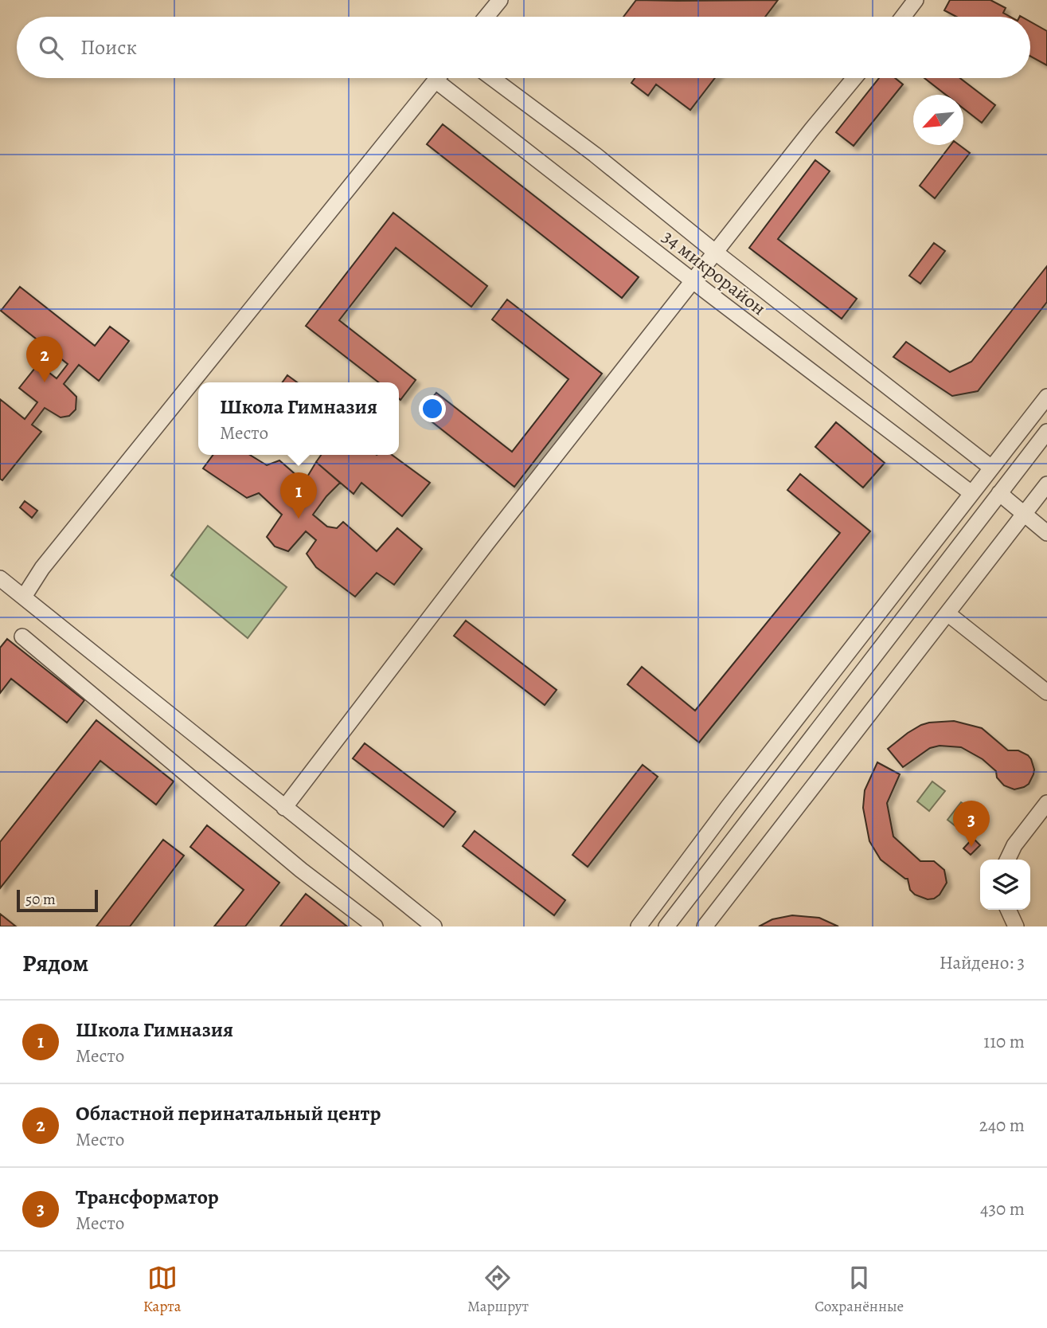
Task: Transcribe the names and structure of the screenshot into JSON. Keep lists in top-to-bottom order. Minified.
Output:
{"streets":{"street":["34 микрорайон"]},"scale_bar":"50 m","north":"bottom left","page":{"search":"Поиск","pins":["2","1","3"],"popup":["Школа Гимназия","Место"],"scale":"50 m","heading":["Рядом","Найдено: 3"],"list":[{"mark":"1","name":"Школа Гимназия","note":"Место","value":"110 m"},{"mark":"2","name":"Областной перинатальный центр","note":"Место","value":"240 m"},{"mark":"3","name":"Трансформатор","note":"Место","value":"430 m"}],"nav":["Карта","Маршрут","Сохранённые"]}}
